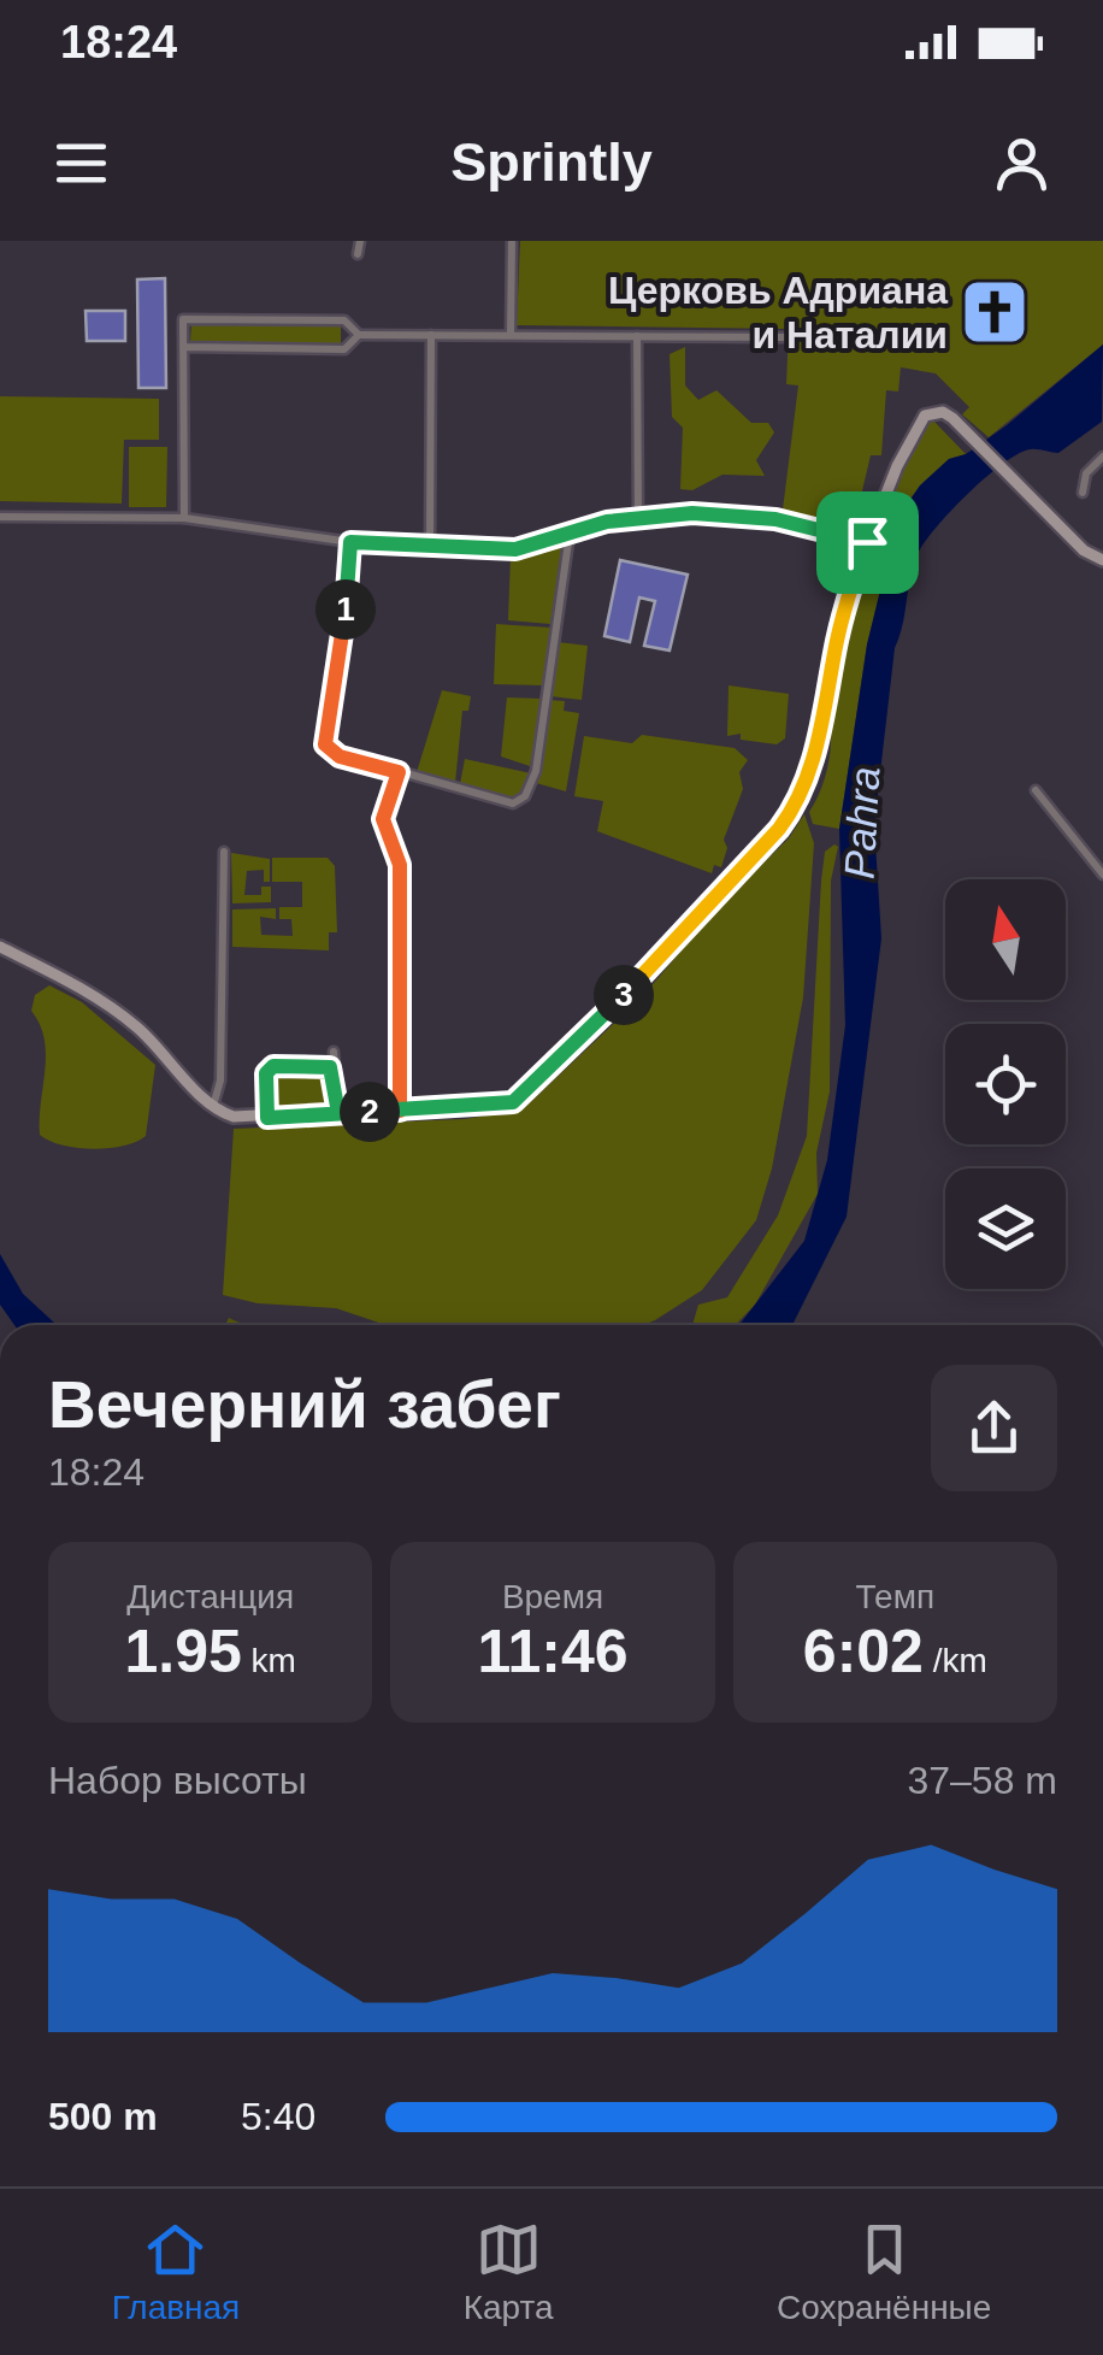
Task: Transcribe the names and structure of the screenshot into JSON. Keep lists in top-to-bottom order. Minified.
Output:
{"water":["Pahra"],"places":{"church":["Церковь Адриана и Наталии"]},"north":"top","page":{"status":"18:24","header":"Sprintly","pins":["1","3","2"],"heading":["Вечерний забег","18:24"],"stats":[["Дистанция","1.95 km"],["Время","11:46"],["Темп","6:02 /km"]],"chart":["Набор высоты","37–58 m"],"list":[{"name":"500 m","note":"5:40"}],"tabs":["Главная","Карта","Сохранённые"]}}
